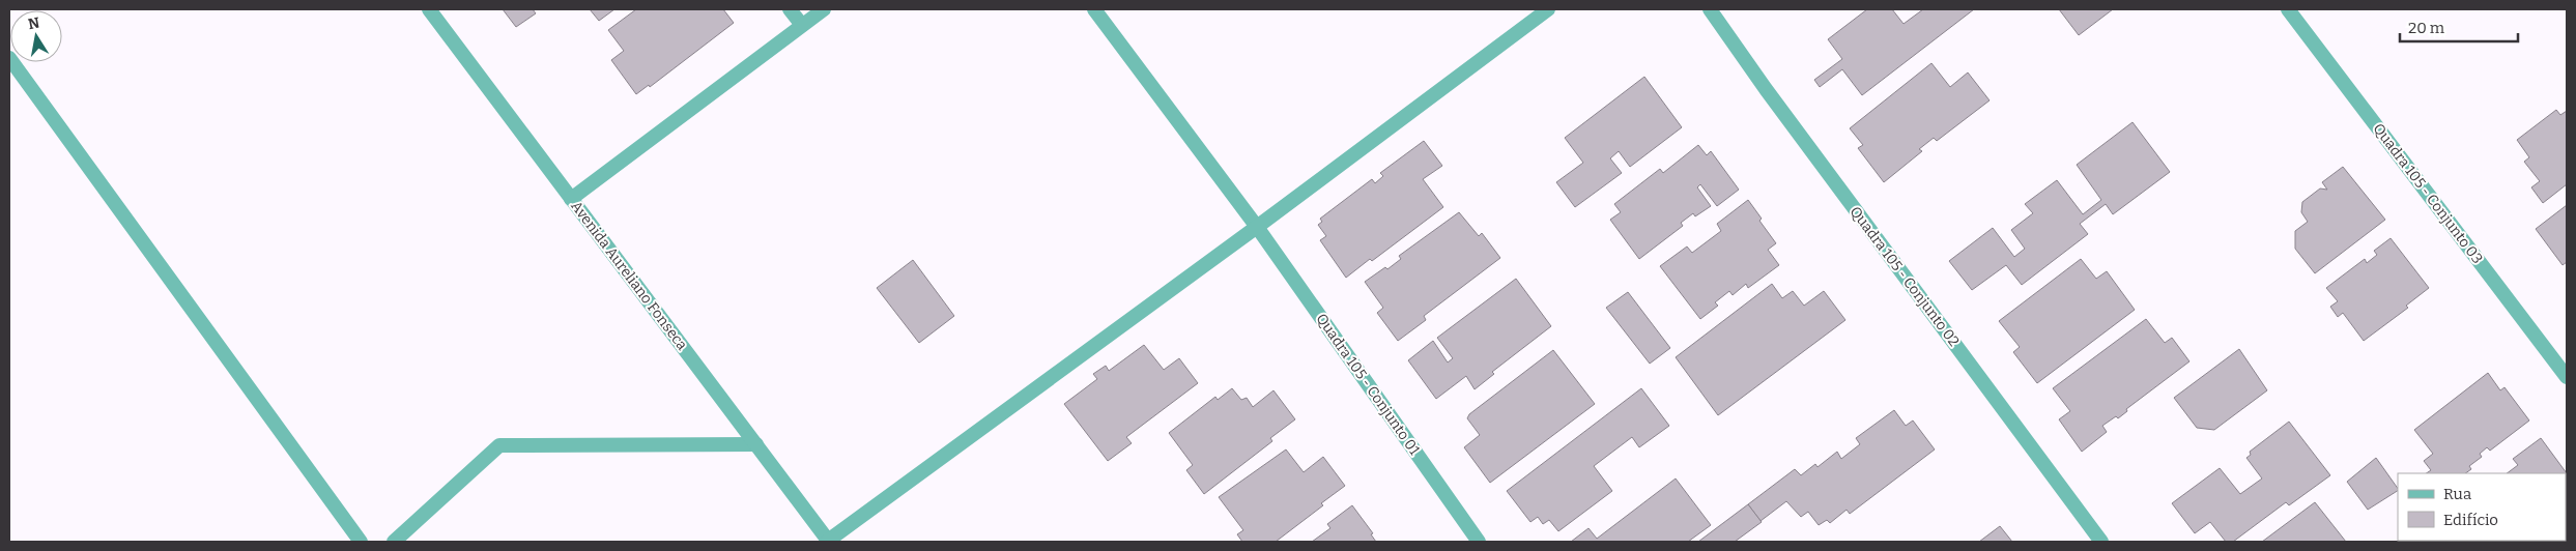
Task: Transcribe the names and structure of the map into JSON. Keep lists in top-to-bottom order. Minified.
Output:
{"streets":{"street":["Quadra 105 - Conjunto 03","Avenida Aureliano Fonseca","Quadra 105 - Conjunto 02","Quadra 105 - Conjunto 01"]},"legend":["Rua","Edifício"],"scale_bar":"20 m","north":"top"}
